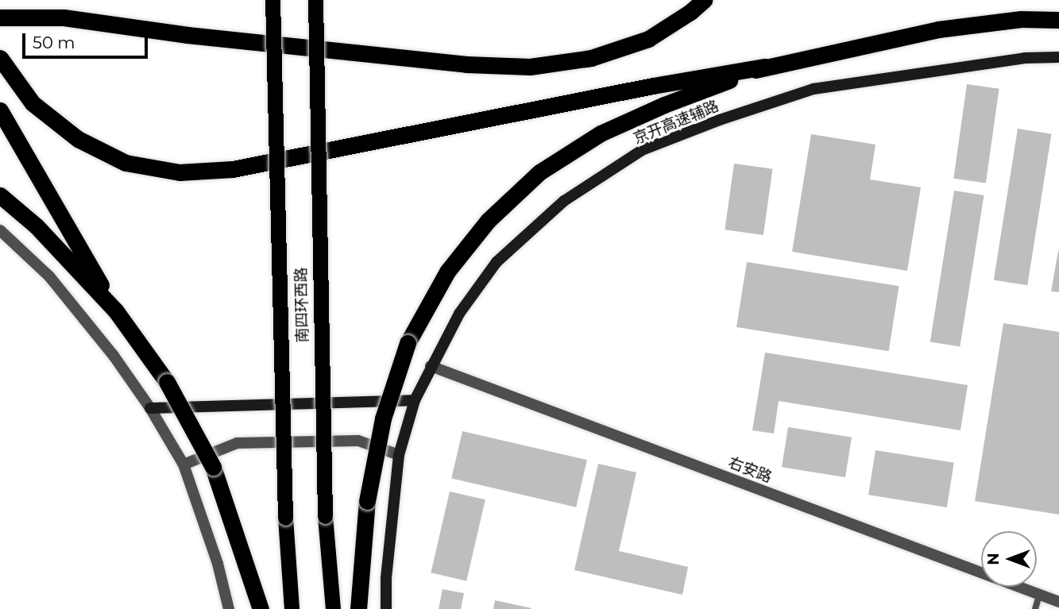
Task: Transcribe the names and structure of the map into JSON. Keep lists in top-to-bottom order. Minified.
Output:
{"streets":{"highway":["南四环西路"],"main road":["京开高速辅路"],"street":["右安路"]},"crossings":[["京开高速辅路","右安路"]],"scale_bar":"50 m","north":"left"}
